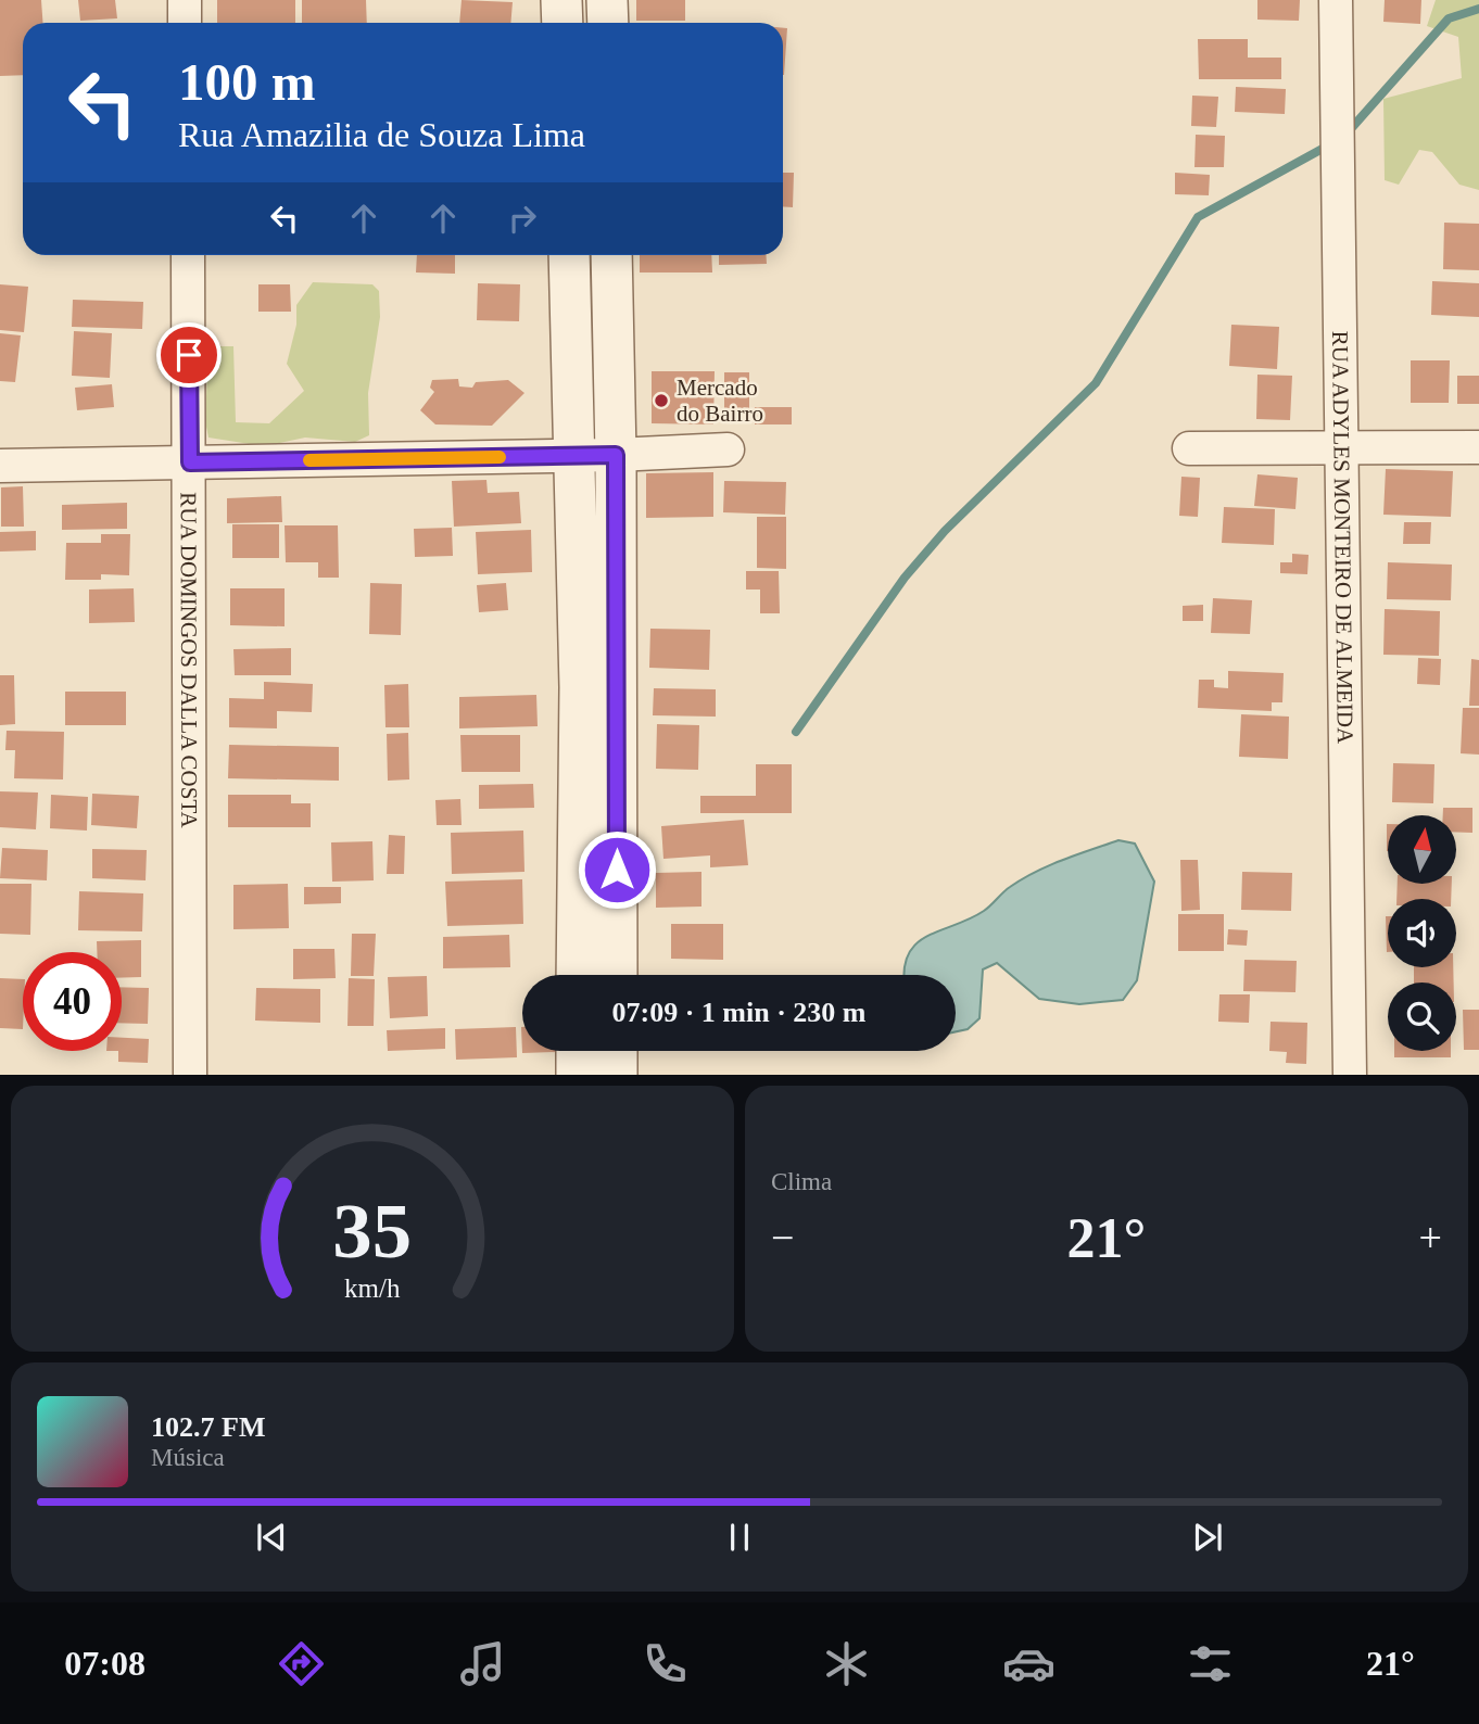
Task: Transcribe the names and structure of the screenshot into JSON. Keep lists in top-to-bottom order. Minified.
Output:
{"streets":{"street":["RUA ADYLES MONTEIRO DE ALMEIDA","RUA DOMINGOS DALLA COSTA"]},"places":["Mercado do Bairro"],"north":"top","page":{"turn":["100 m","Rua Amazilia de Souza Lima"],"limit":"40","trip":"07:09 · 1 min · 230 m","tile":"Clima","heat":["−","21°","+"],"song":["102.7 FM","Música"],"tabs":["07:08","21°"],"gauge":["35","km/h"]}}
